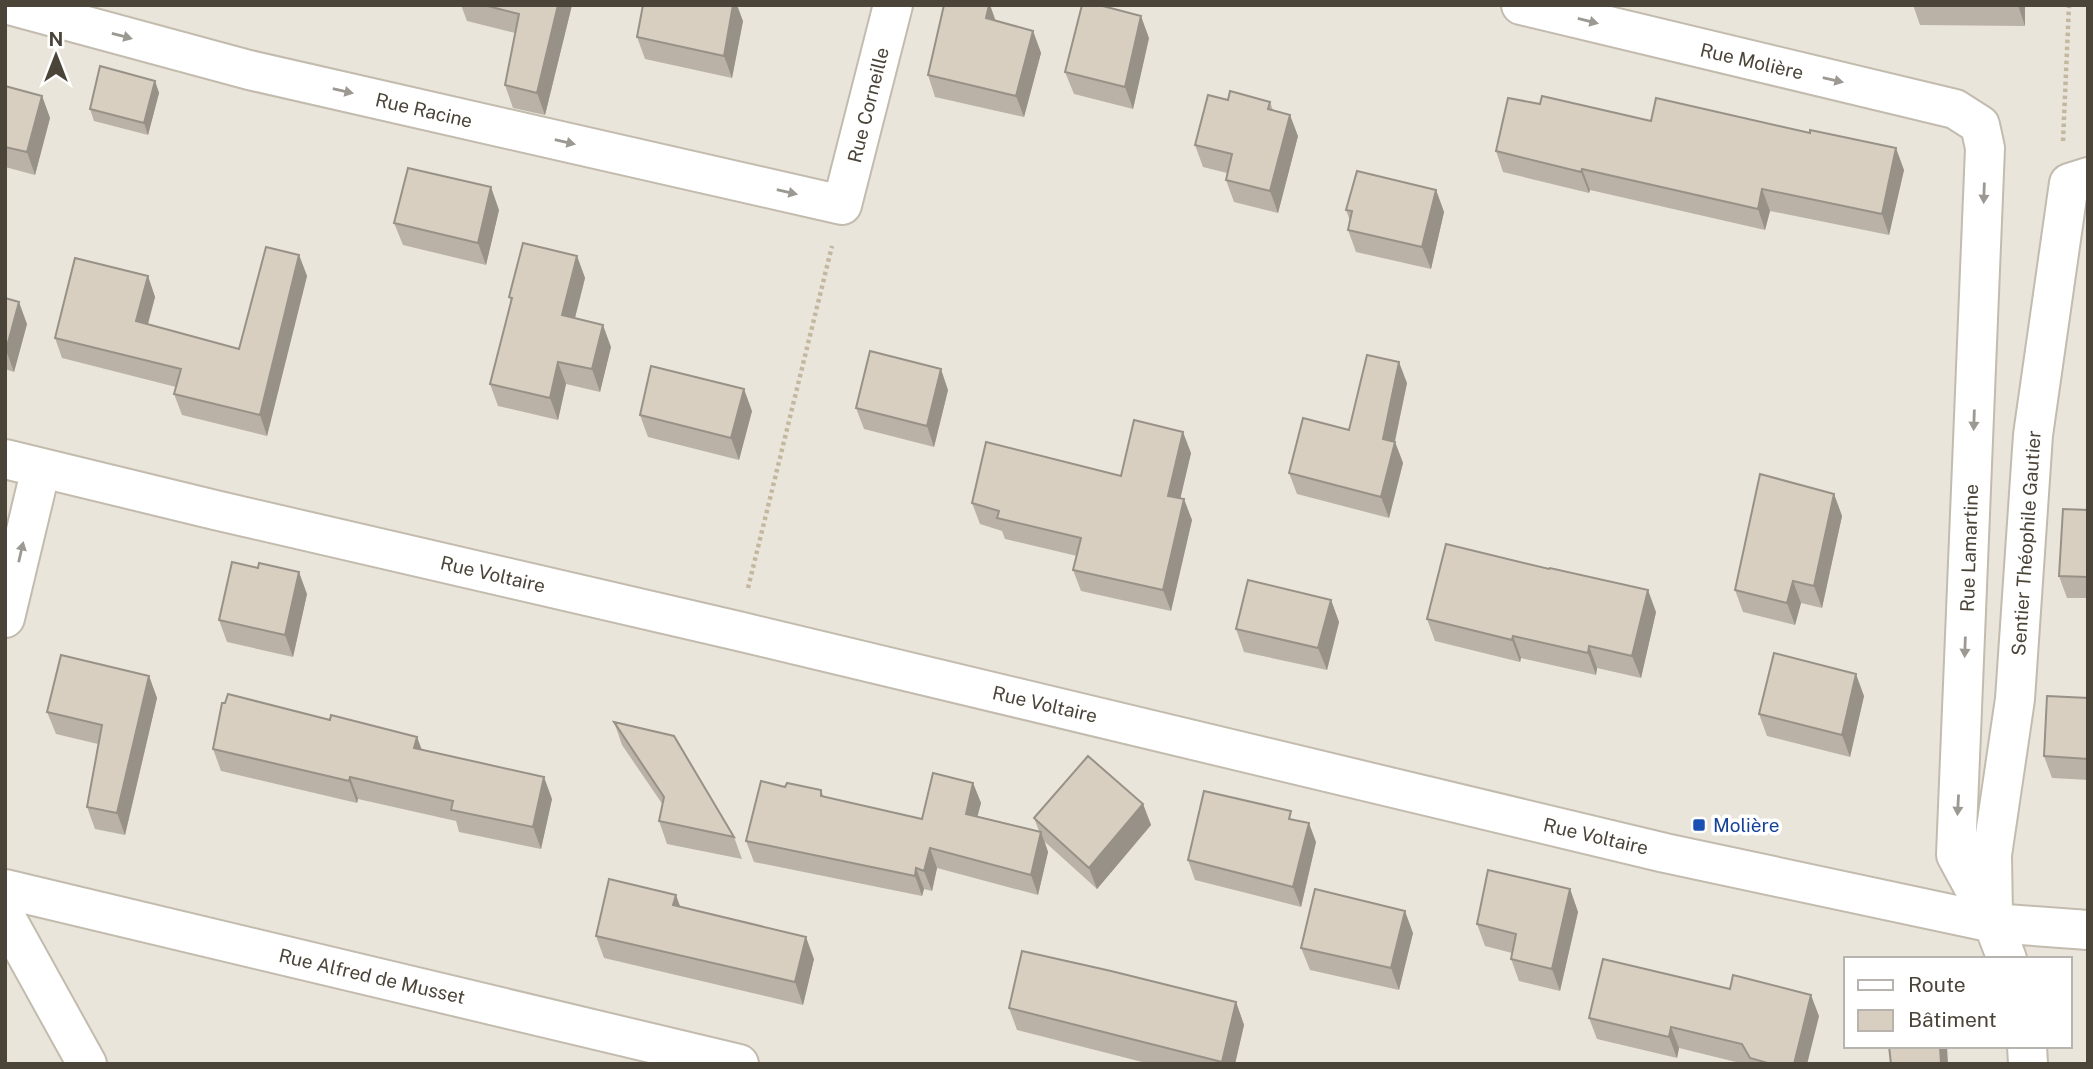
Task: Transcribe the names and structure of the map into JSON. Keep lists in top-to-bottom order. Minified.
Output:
{"streets":{"street":["Rue Molière","Rue Corneille","Rue Racine","Sentier Théophile Gautier","Rue Lamartine","Rue Voltaire","Rue Alfred de Musset"]},"crossings":[["Rue Molière","Rue Lamartine"],["Rue Corneille","Rue Racine"],["Sentier Théophile Gautier","Rue Lamartine"],["Sentier Théophile Gautier","Rue Voltaire"],["Rue Lamartine","Rue Voltaire"]],"one_way":["Rue Molière","Rue Racine","Rue Lamartine"],"places":{"transit":["Molière"]},"legend":["Route","Bâtiment"],"north":"top"}
